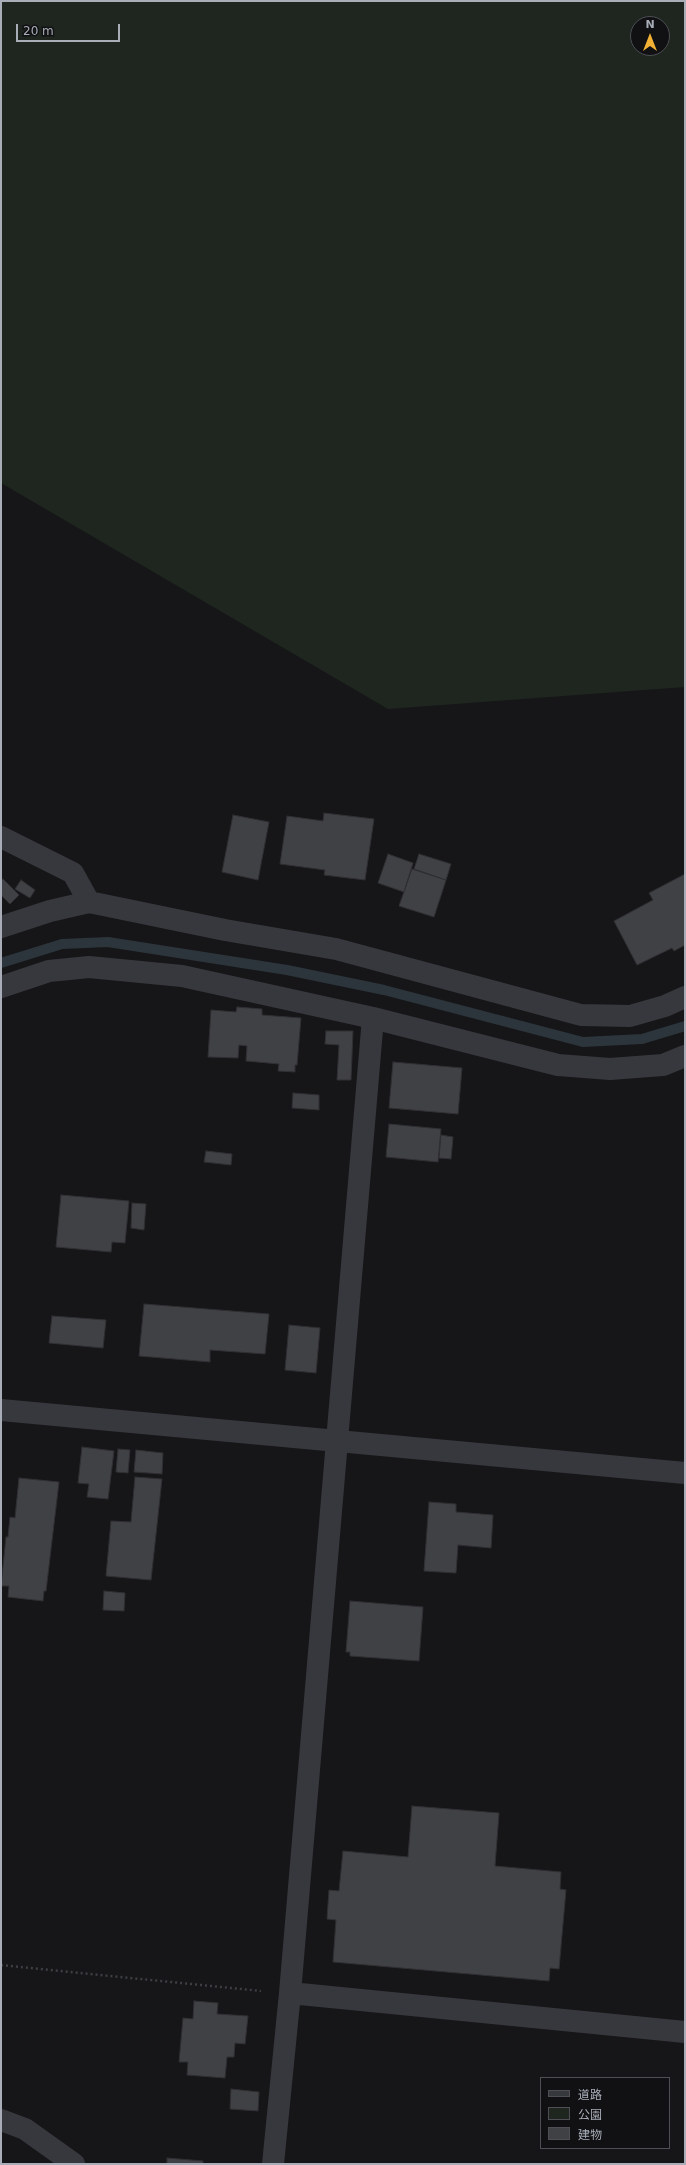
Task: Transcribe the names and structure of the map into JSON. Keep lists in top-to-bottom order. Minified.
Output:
{"legend":["道路","公園","建物"],"scale_bar":"20 m","north":"top"}
